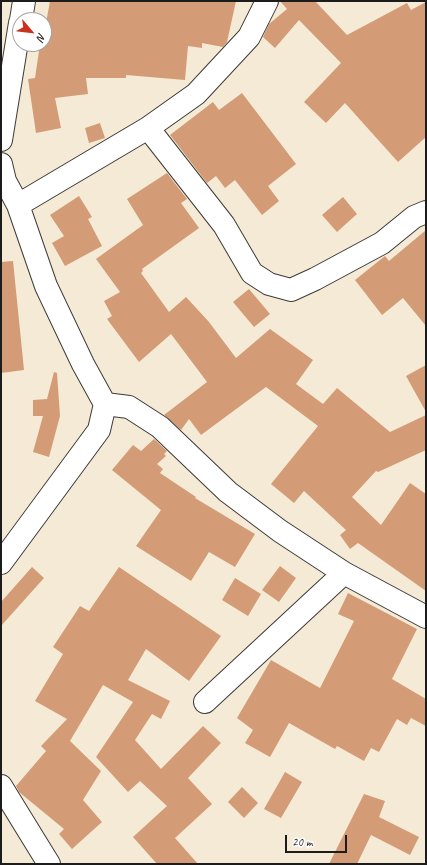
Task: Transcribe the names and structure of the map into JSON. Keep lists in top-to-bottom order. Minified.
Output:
{"scale_bar":"20 m","north":"bottom right"}
